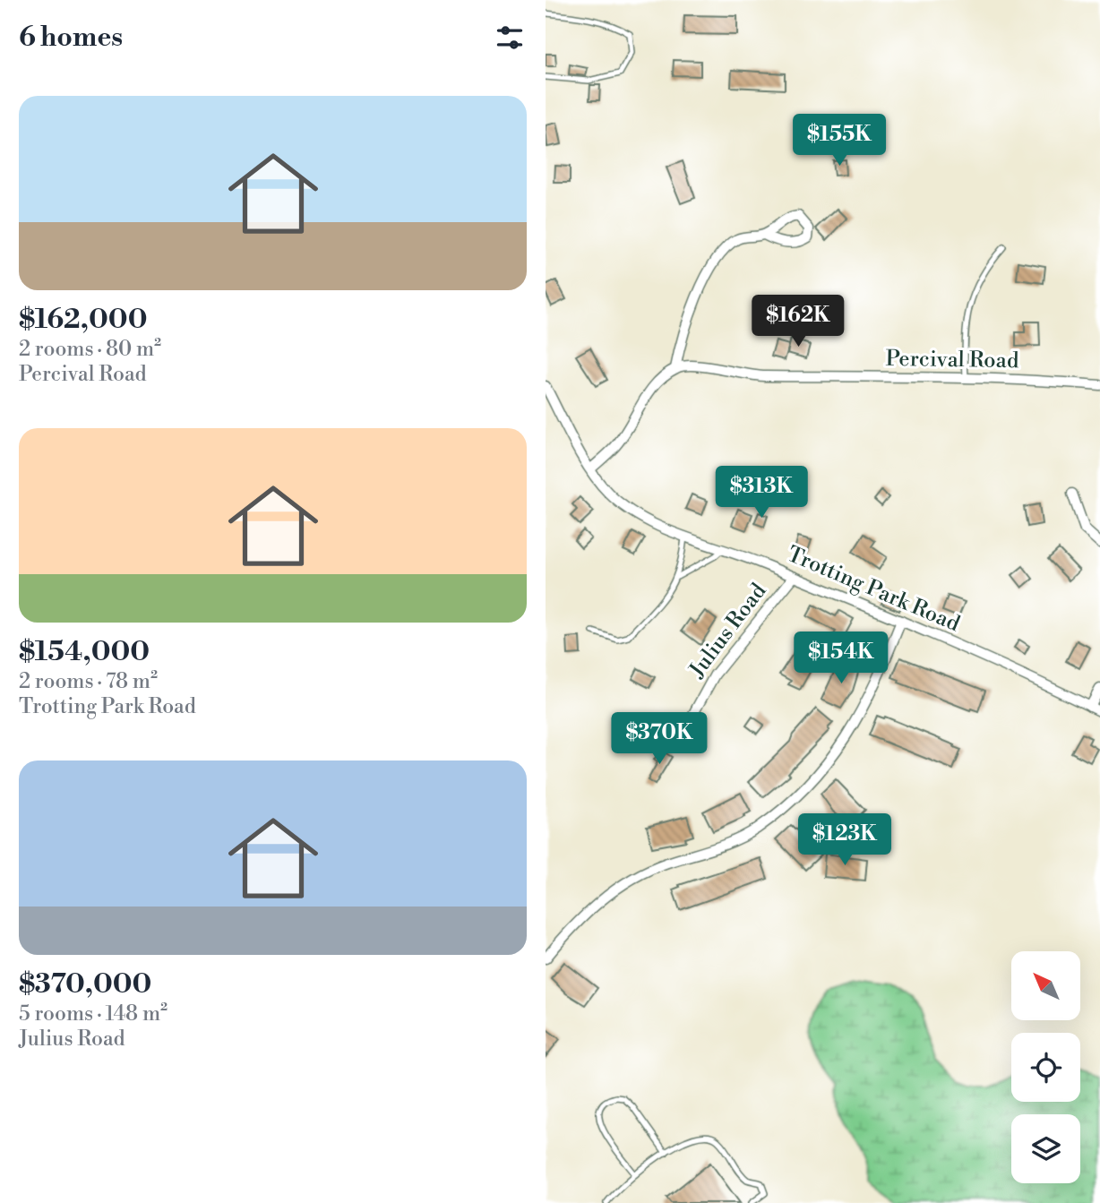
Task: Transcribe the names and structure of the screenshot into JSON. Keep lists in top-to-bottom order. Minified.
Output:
{"streets":{"street":["Percival Road","Trotting Park Road","Julius Road"]},"crossings":[["Trotting Park Road","Julius Road"]],"north":"top left","page":{"heading":"6 homes","list":[{"name":"$162,000","note":"2 rooms · 80 m² · Percival Road"},{"name":"$154,000","note":"2 rooms · 78 m² · Trotting Park Road"},{"name":"$370,000","note":"5 rooms · 148 m² · Julius Road"}],"price":["$155K","$162K","$313K","$154K","$370K","$123K"]}}
